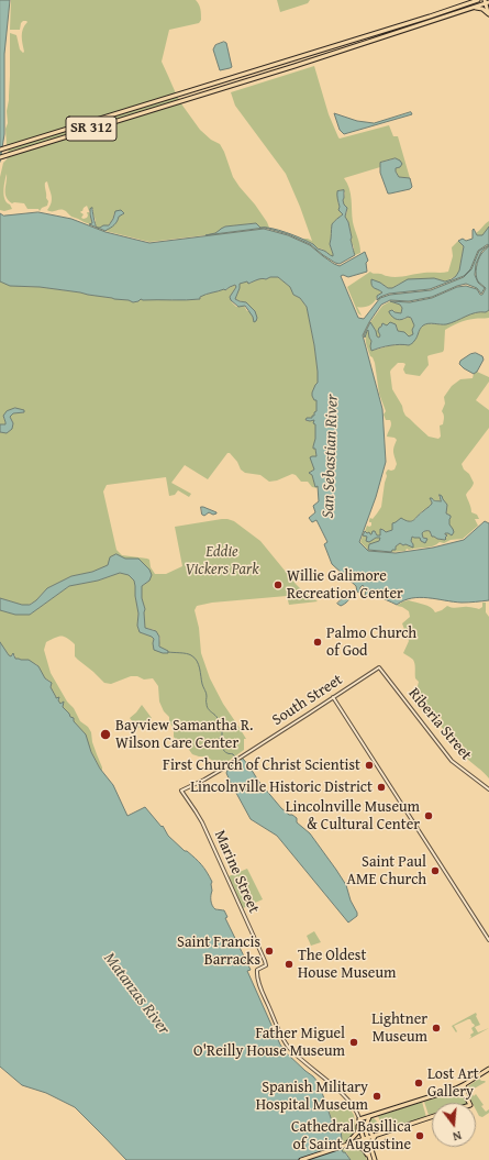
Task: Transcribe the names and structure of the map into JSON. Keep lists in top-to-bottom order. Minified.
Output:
{"streets":{"main road":["SR 312"],"street":["South Street","Riberia Street","Marine Street"]},"crossings":[["South Street","Riberia Street"],["South Street","Marine Street"]],"water":["San Sebastian River","Matanzas River"],"parks":["Eddie Vickers Park"],"places":["Willie Galimore Recreation Center","Palmo Church of God","Bayview Samantha R. Wilson Care Center","First Church of Christ Scientist","Lincolnville Historic District","Lincolnville Museum & Cultural Center","Saint Paul AME Church","Saint Francis Barracks","The Oldest House Museum","Lightner Museum","Father Miguel O'Reilly House Museum","Lost Art Gallery","Spanish Military Hospital Museum","Cathedral Basillica of Saint Augustine"],"north":"bottom"}
